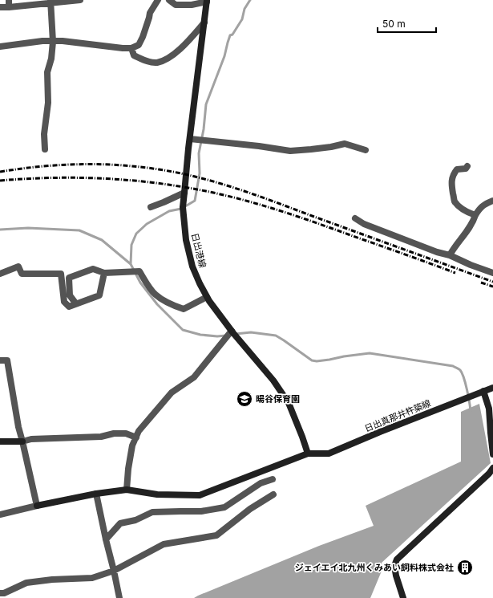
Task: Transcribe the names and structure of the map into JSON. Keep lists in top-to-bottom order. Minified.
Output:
{"streets":{"main road":["日出港線","日出真那井杵築線"]},"crossings":[["日出港線","日出真那井杵築線"]],"places":{"school or university":["暘谷保育園"],"building":["ジェイエイ北九州くみあい飼料株式会社"]},"scale_bar":"50 m"}
